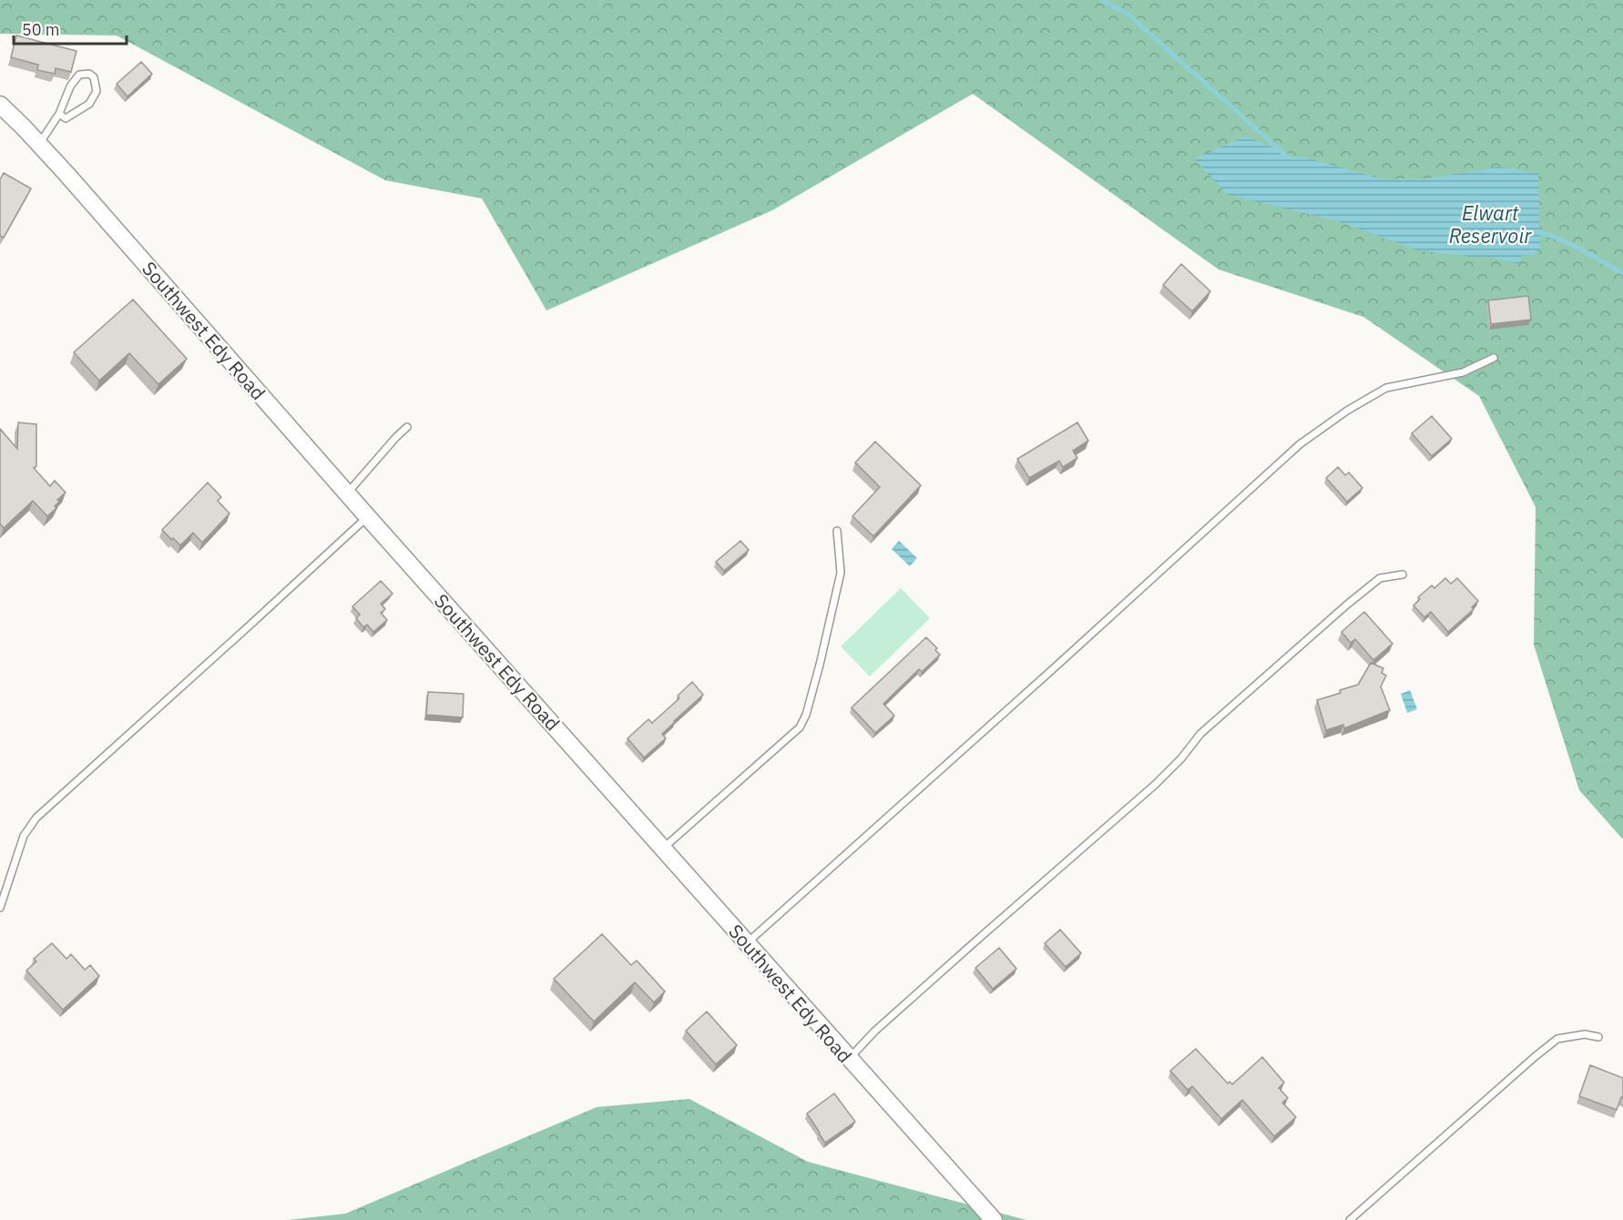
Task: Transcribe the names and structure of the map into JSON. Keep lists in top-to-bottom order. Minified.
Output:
{"streets":{"street":["Southwest Edy Road"]},"water":["Elwart Reservoir"],"scale_bar":"50 m"}
